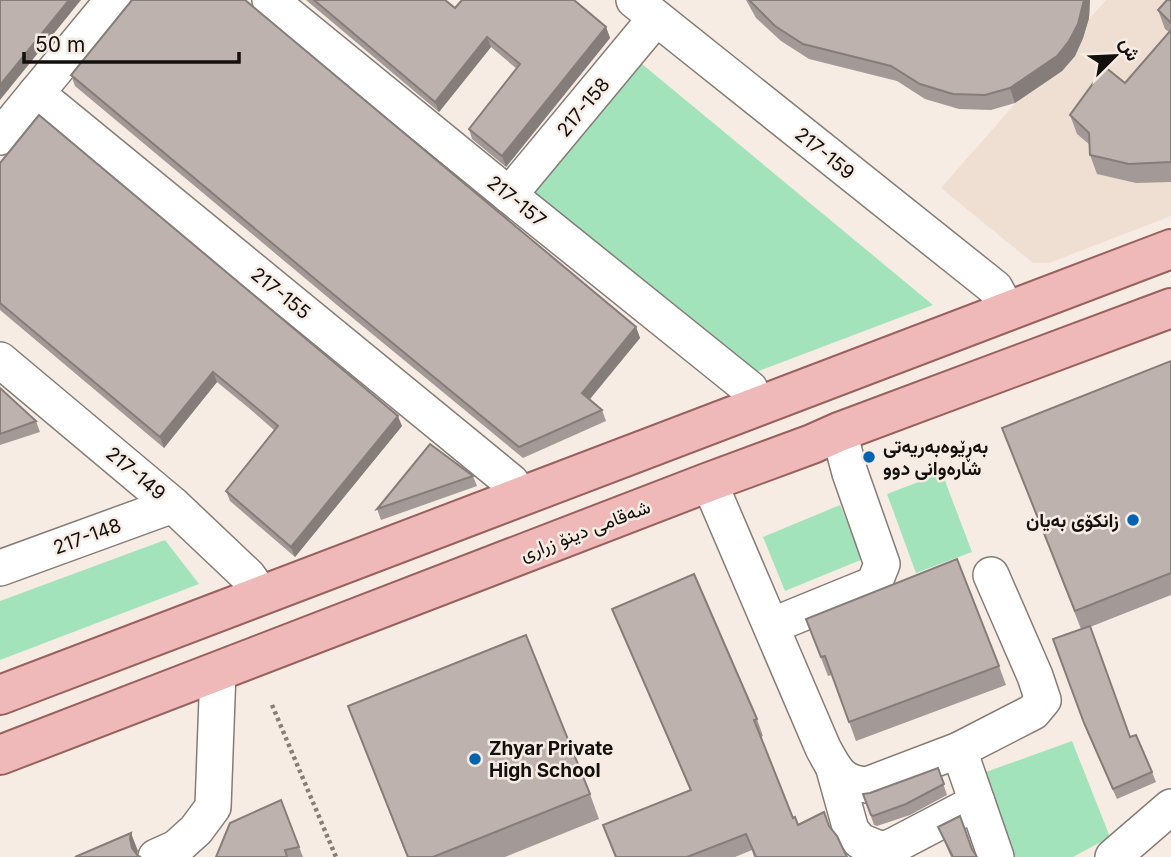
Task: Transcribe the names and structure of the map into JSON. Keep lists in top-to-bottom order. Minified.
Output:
{"streets":{"main road":["شەقامی دینۆ زراری"],"street":["217-158","217-159","217-157","217-155","217-149","217-148"]},"crossings":[["217-158","217-159"],["217-158","217-157"],["217-149","217-148"]],"places":["بەڕێوەبەریەتی شارەوانی دوو","زانکۆی بەیان","Zhyar Private High School"],"scale_bar":"50 m","north":"top right"}
